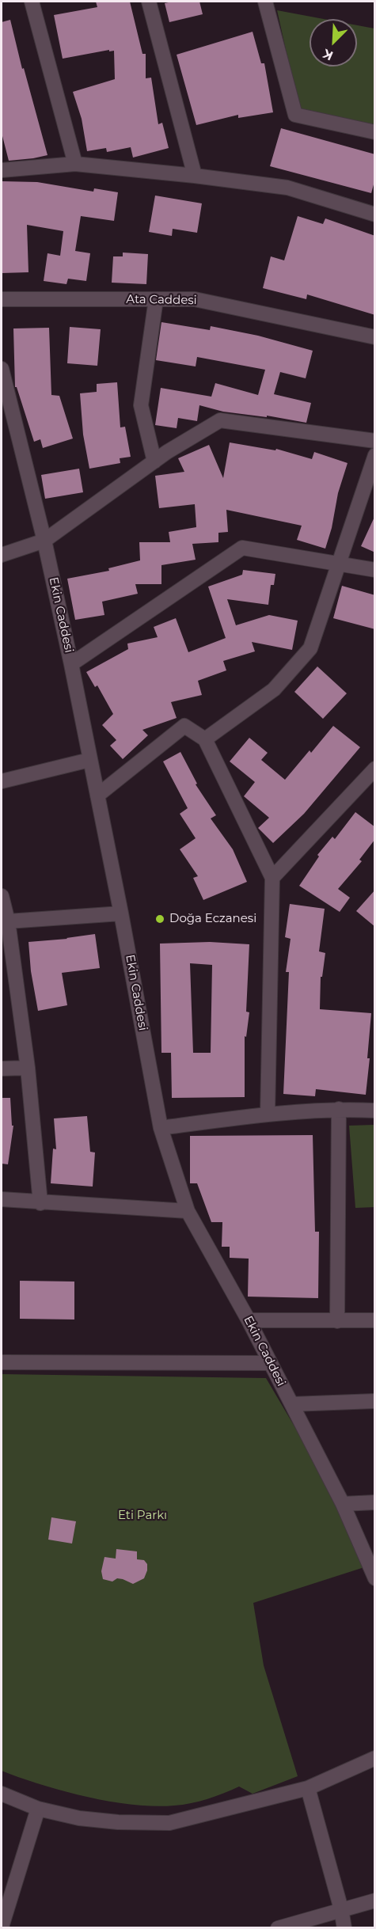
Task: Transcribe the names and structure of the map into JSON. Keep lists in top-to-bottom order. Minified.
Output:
{"streets":{"street":["Ata Caddesi","Ekin Caddesi"]},"parks":["Eti Parkı"],"places":["Doğa Eczanesi"],"north":"bottom left"}
